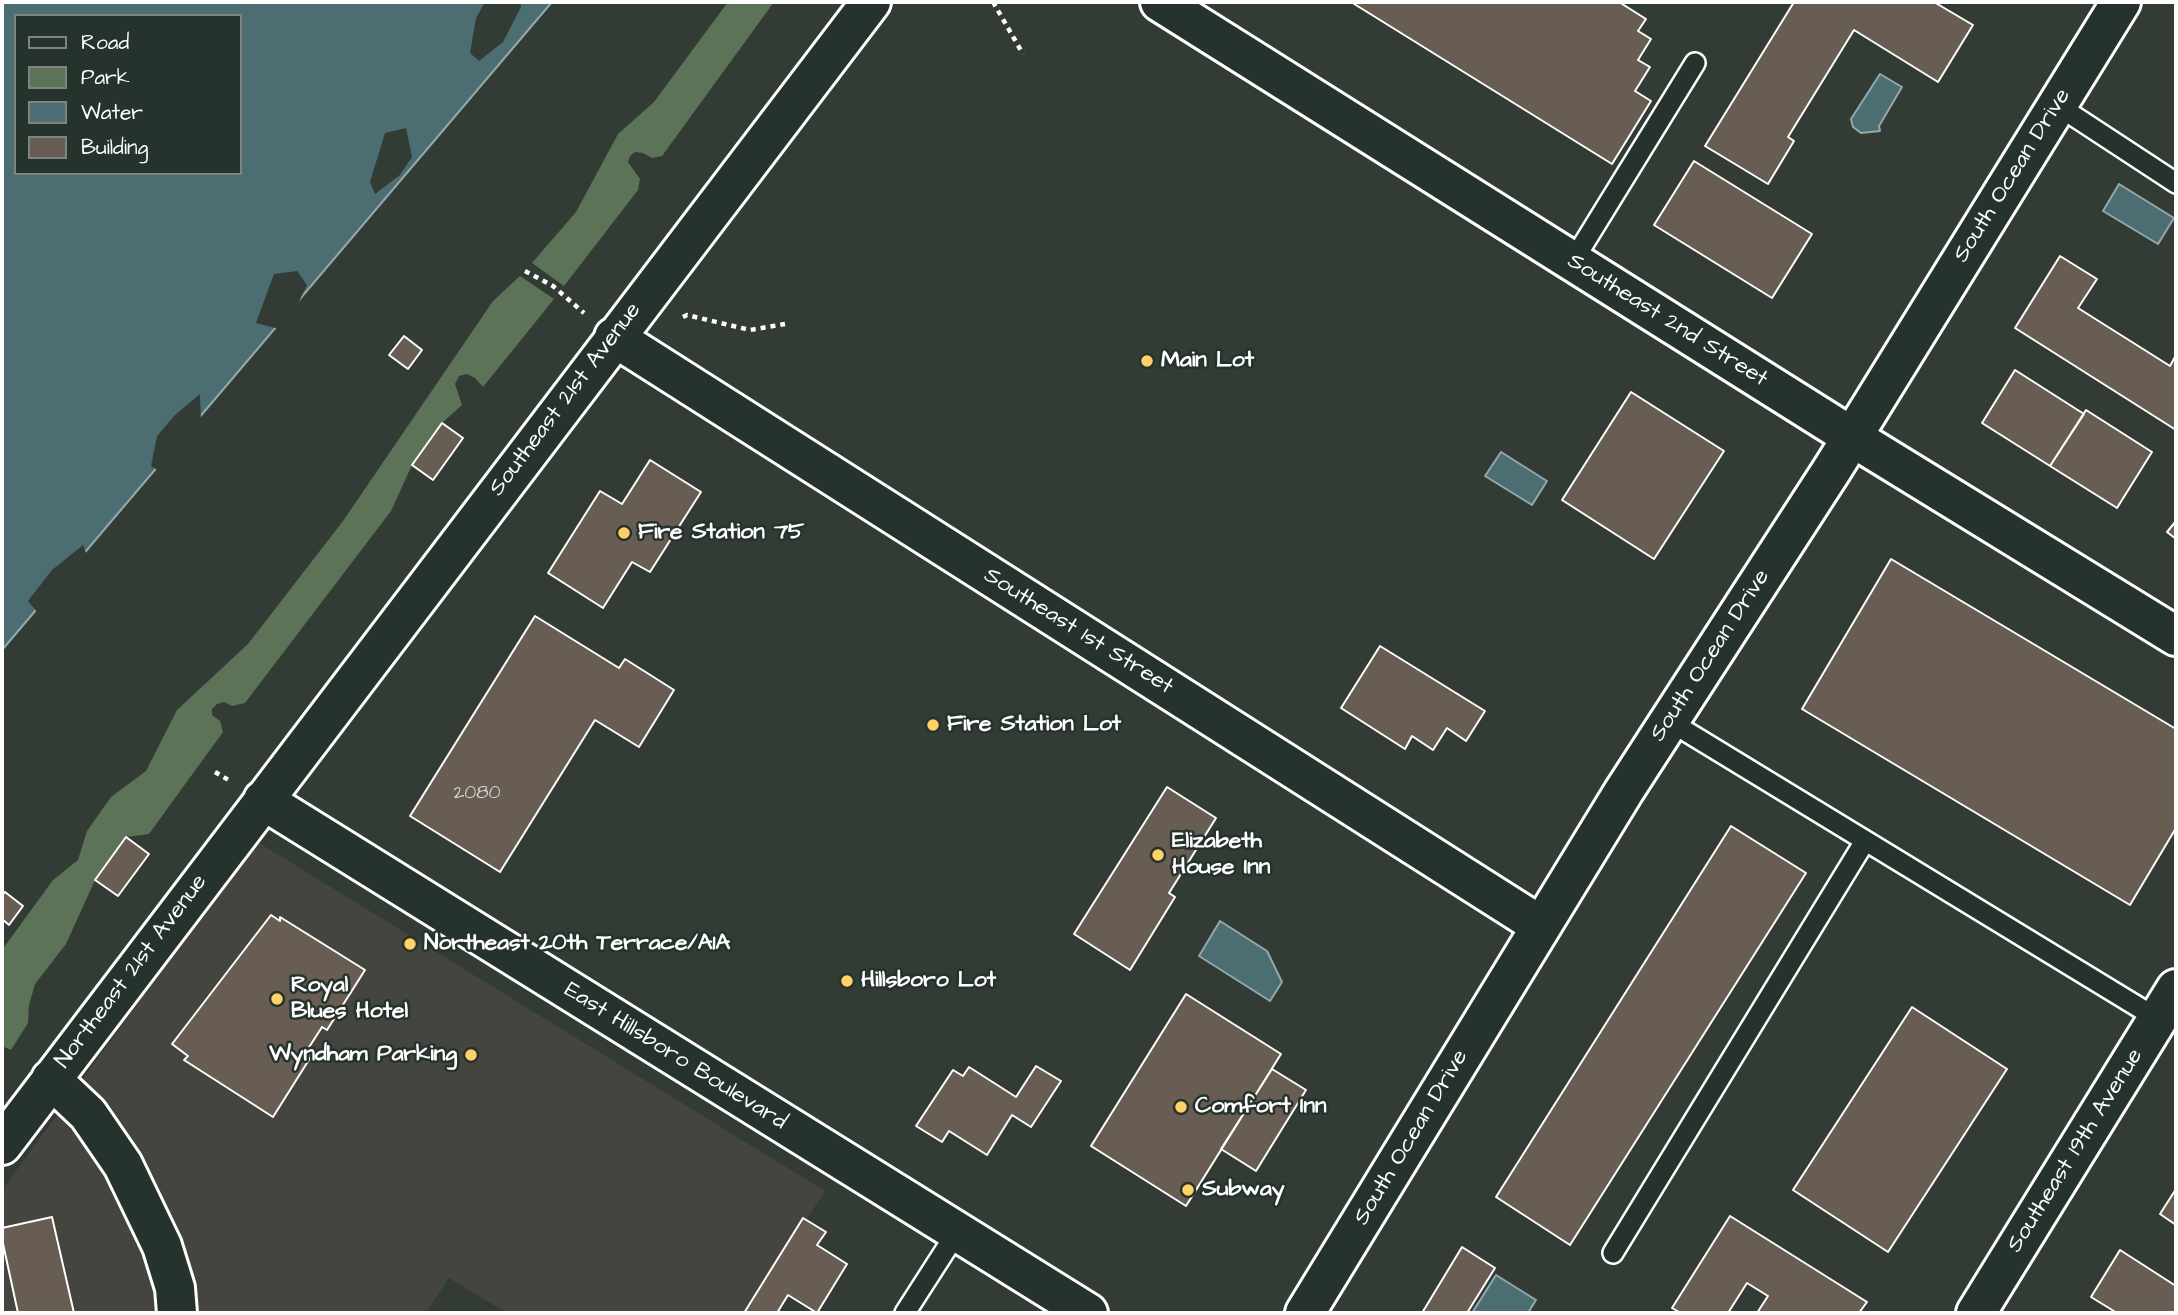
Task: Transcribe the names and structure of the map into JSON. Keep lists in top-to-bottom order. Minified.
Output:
{"streets":{"street":["South Ocean Drive","Southeast 2nd Street","Southeast 21st Avenue","Southeast 1st Street","Northeast 21st Avenue","East Hillsboro Boulevard","Southeast 19th Avenue"]},"crossings":[["South Ocean Drive","Southeast 2nd Street"],["South Ocean Drive","Southeast 1st Street"],["Southeast 21st Avenue","Southeast 1st Street"],["Southeast 21st Avenue","Northeast 21st Avenue"],["Southeast 21st Avenue","East Hillsboro Boulevard"],["Northeast 21st Avenue","East Hillsboro Boulevard"]],"places":["Main Lot","Fire Station 75","Fire Station Lot","Elizabeth House Inn","Northeast 20th Terrace/A1A","Hillsboro Lot","Royal Blues Hotel","Wyndham Parking","Comfort Inn","Subway"],"house_numbers":["2080"],"legend":["Road","Park","Water","Building"]}
